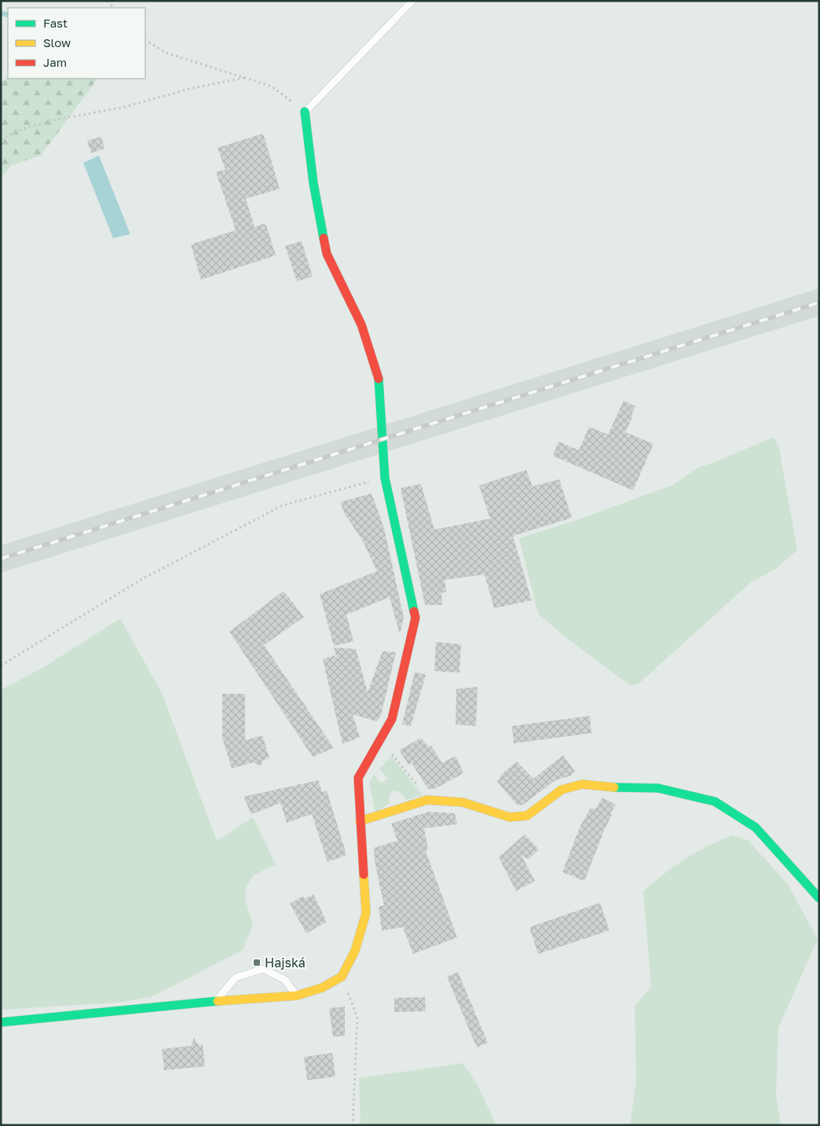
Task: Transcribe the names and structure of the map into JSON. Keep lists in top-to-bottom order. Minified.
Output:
{"places":{"transit":["Hajská"]},"legend":["Fast","Slow","Jam"]}
